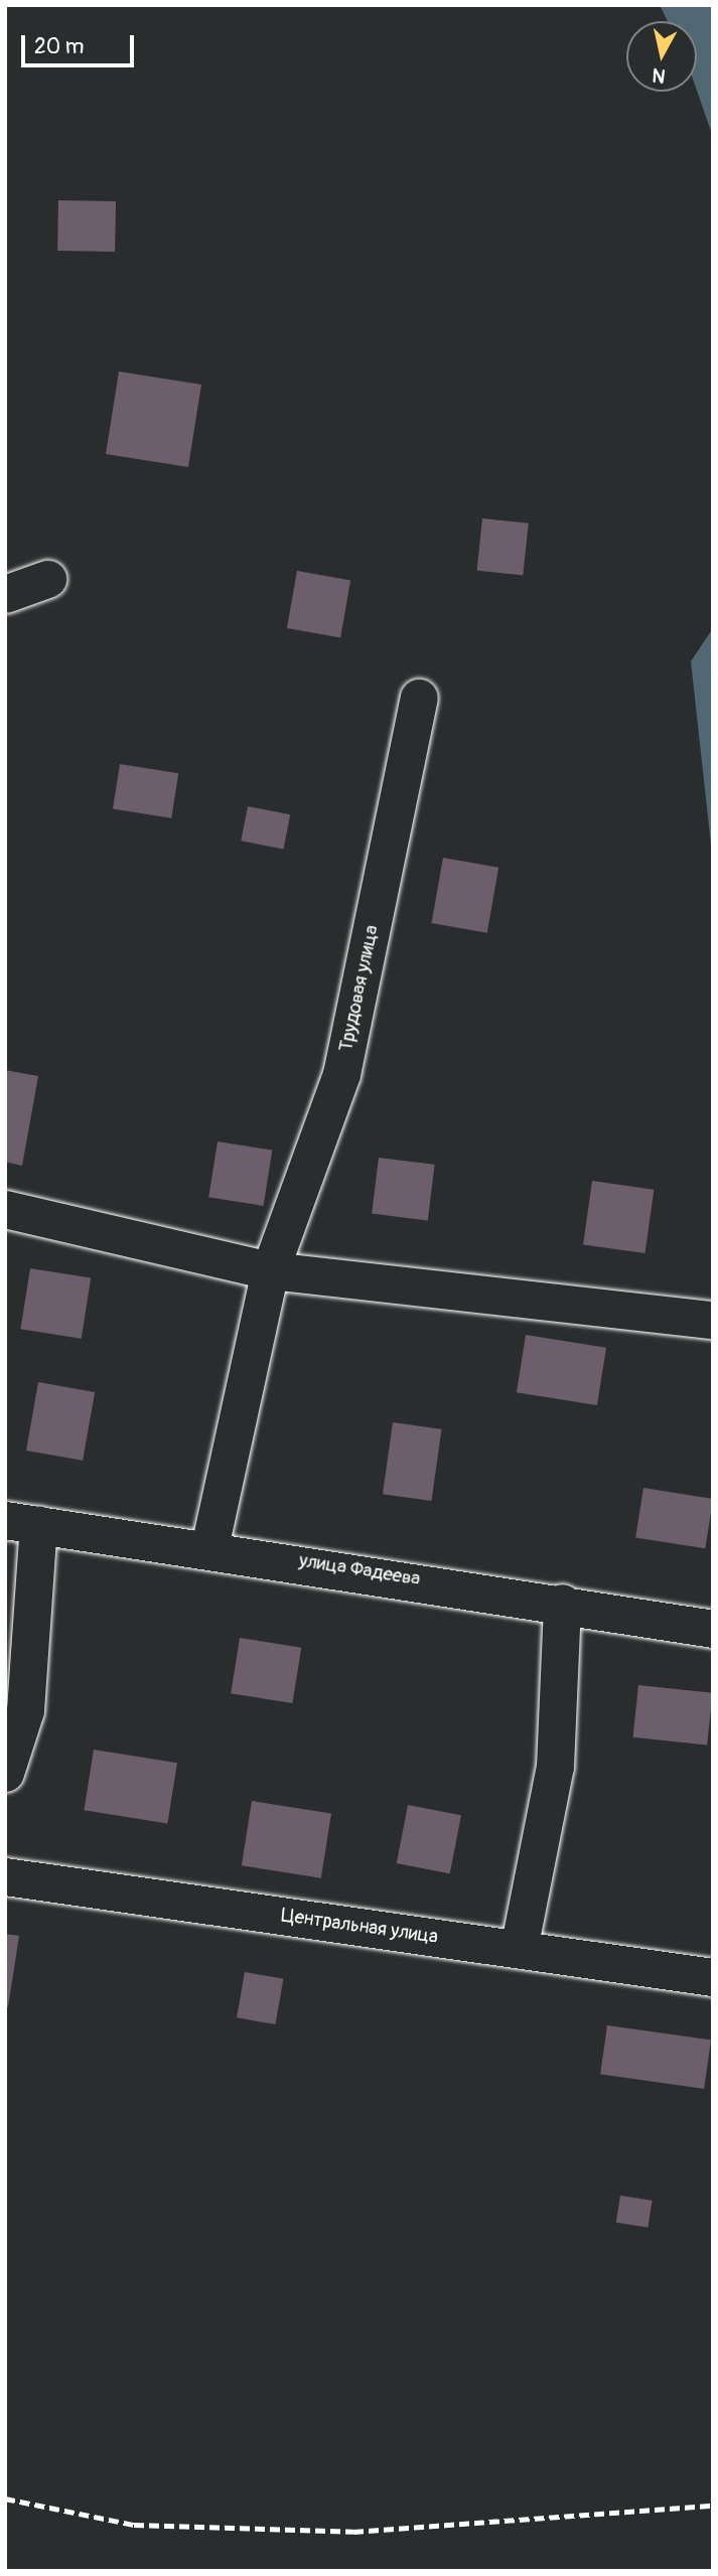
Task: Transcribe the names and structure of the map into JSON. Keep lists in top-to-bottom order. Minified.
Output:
{"streets":{"street":["Трудовая улица","улица Фадеева","Центральная улица"]},"crossings":[["Трудовая улица","улица Фадеева"]],"scale_bar":"20 m","north":"bottom"}
